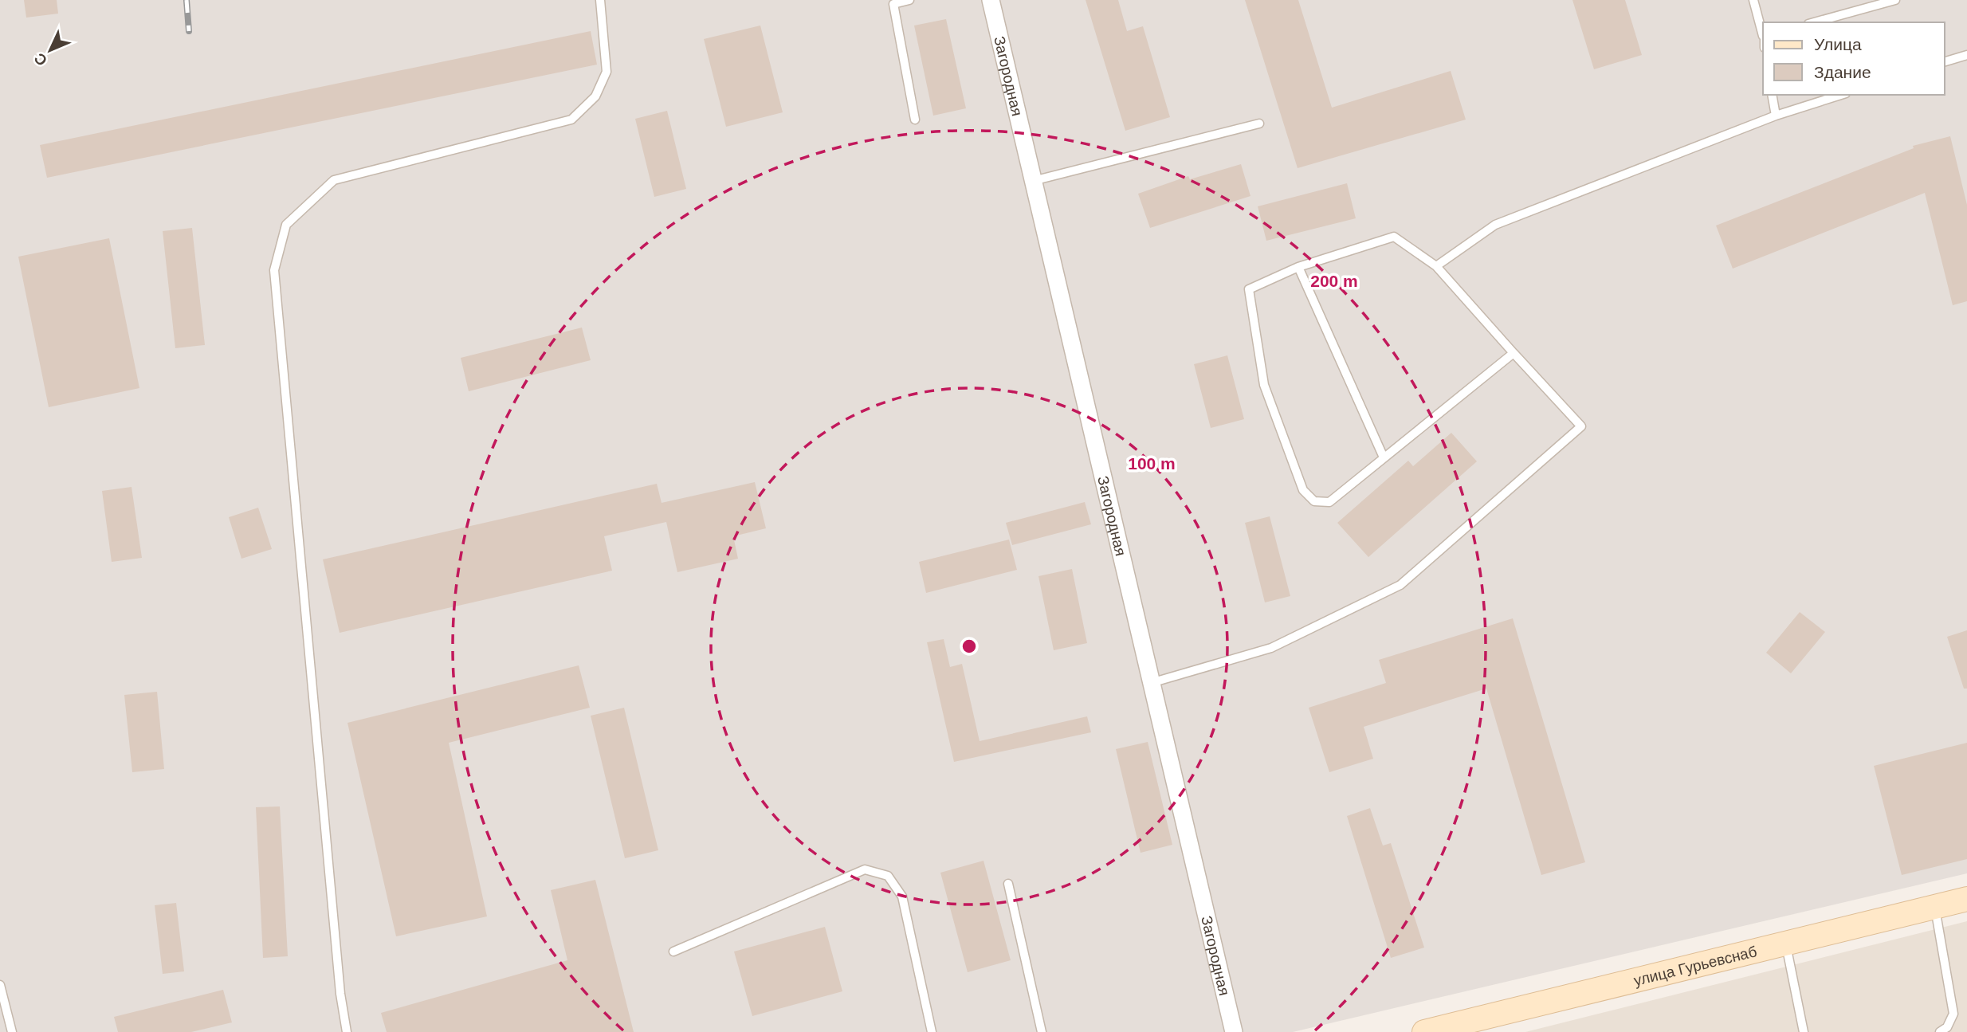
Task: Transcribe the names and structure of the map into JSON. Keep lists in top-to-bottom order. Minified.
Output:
{"streets":{"street":["Загородная","улица Гурьевснаб"]},"legend":["Улица","Здание"],"north":"bottom left","rings":["200 m","100 m"]}
